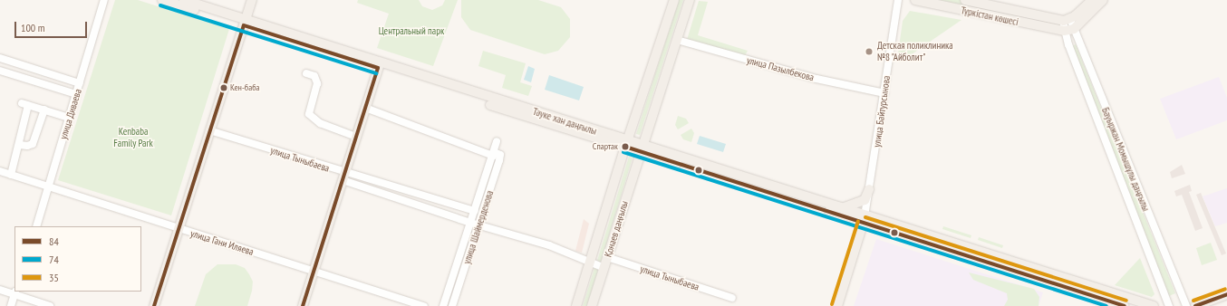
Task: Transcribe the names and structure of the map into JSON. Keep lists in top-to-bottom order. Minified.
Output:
{"streets":{"main road":["Түркістан көшесі","Тәуке хан даңғылы","Қонаев даңғылы"],"street":["улица Пазылбекова","улица Байтурсынова","улица Диваева","улица Тыныбаева","Бауыржан Момышұлы даңғылы","улица Шаймерденова","улица Гани Иляева"]},"crossings":[["Түркістан көшесі","Бауыржан Момышұлы даңғылы"],["улица Пазылбекова","улица Байтурсынова"],["улица Пазылбекова","Қонаев даңғылы"],["улица Байтурсынова","Тәуке хан даңғылы"],["улица Диваева","улица Гани Иляева"],["Тәуке хан даңғылы","Қонаев даңғылы"],["улица Тыныбаева","улица Шаймерденова"],["улица Тыныбаева","Қонаев даңғылы"]],"parks":["Центральный парк","Kenbaba Family Park"],"places":["Детская поликлиника №8 \"Айболит\"","Кен-баба","Спартак"],"lines":["transit line 74","transit line 84","transit line 35"],"legend":["84","74","35"],"scale_bar":"100 m"}
